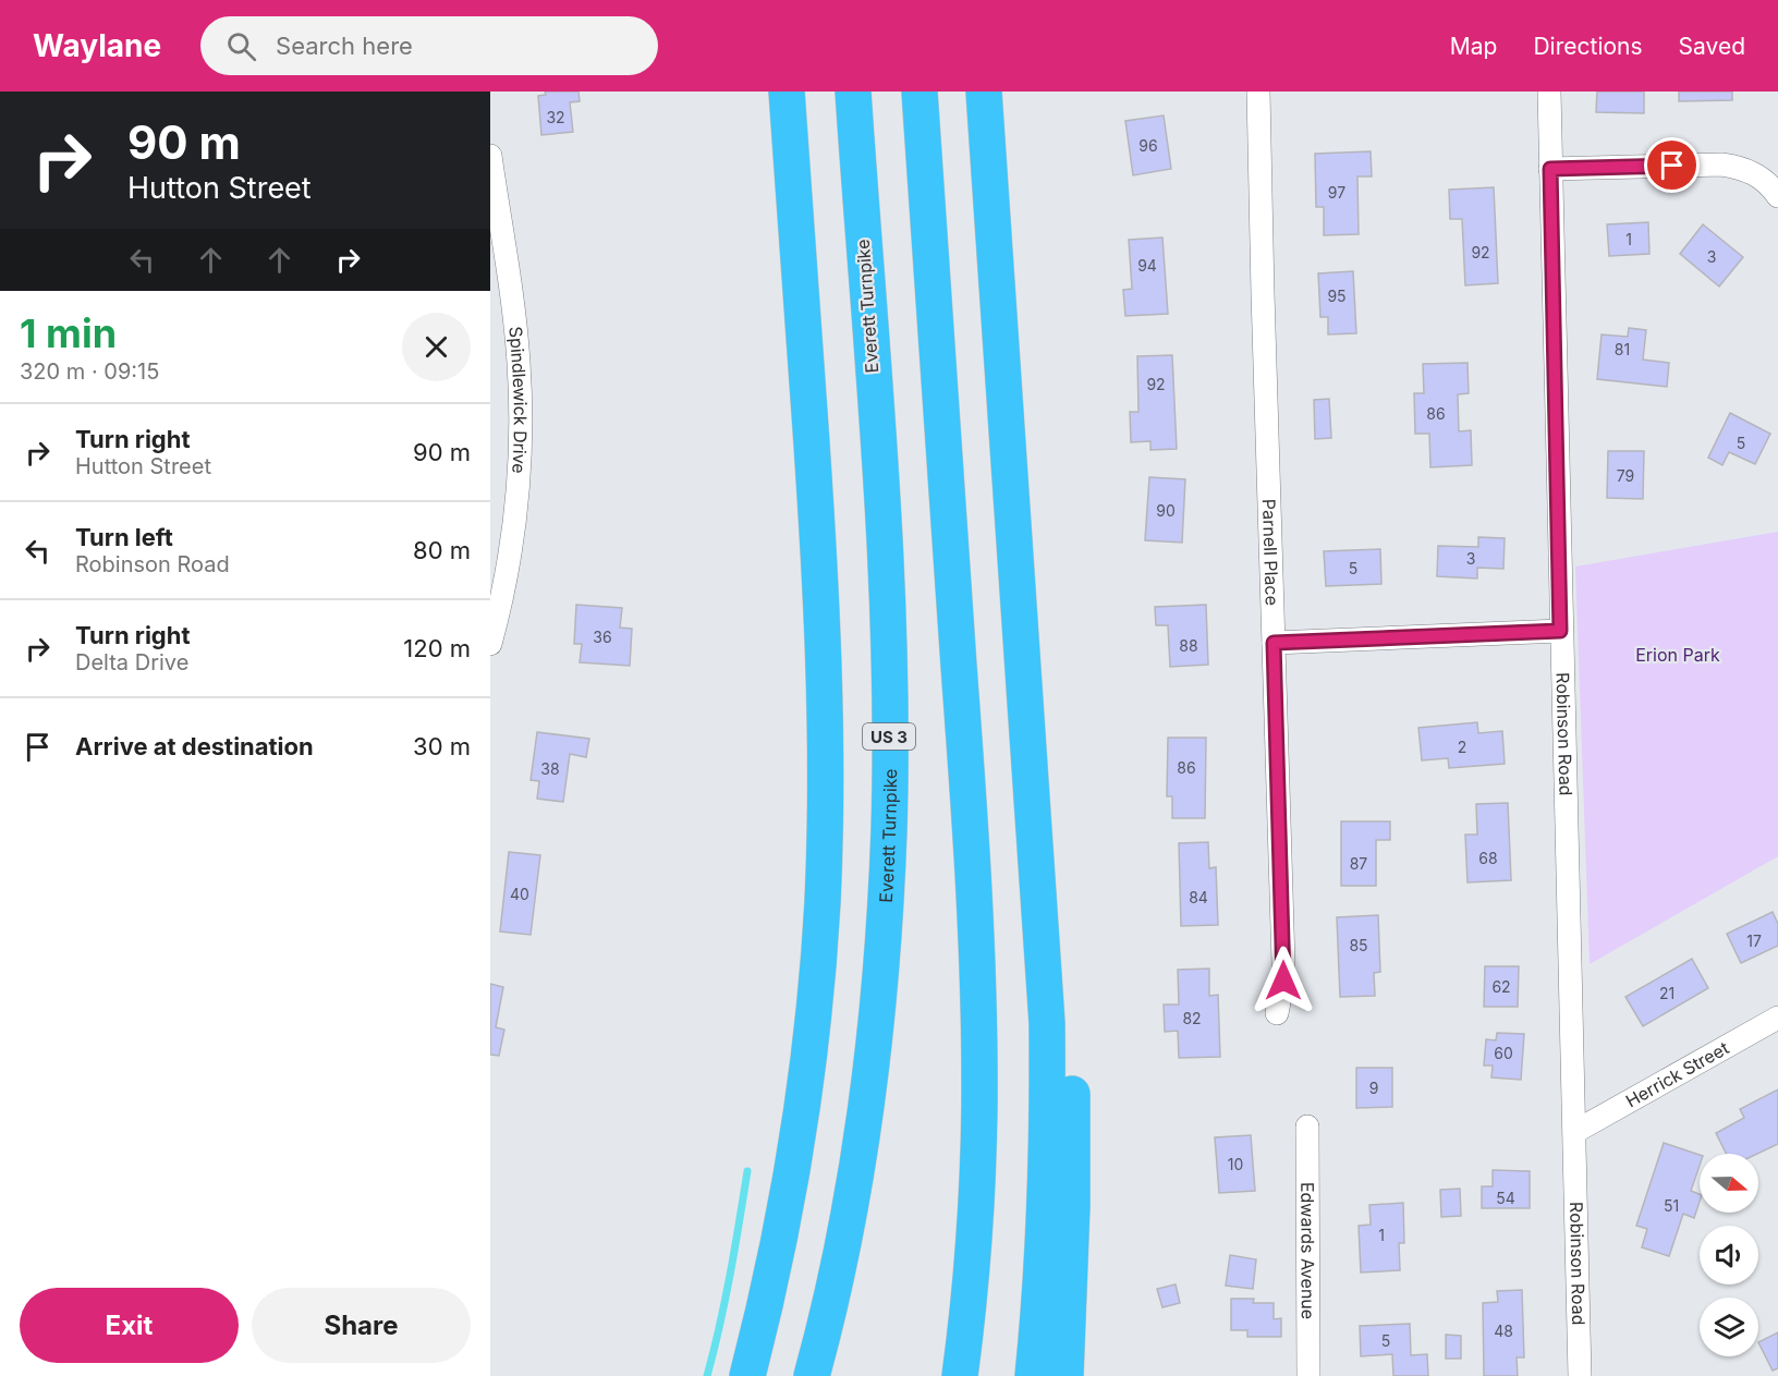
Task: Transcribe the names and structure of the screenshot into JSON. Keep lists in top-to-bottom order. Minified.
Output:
{"streets":{"highway":["Everett Turnpike","US 3"],"street":["Spindlewick Drive","Parnell Place","Robinson Road","Herrick Street","Edwards Avenue"]},"crossings":[["Robinson Road","Herrick Street"]],"parks":["Erion Park"],"house_numbers":["32","96","97","1","92","3","94","95","81","92","86","5","79","90","3","5","36","88","2","86","38","68","87","40","84","17","85","62","21","82","60","9","10","54","51","1","48","5"],"north":"right","page":{"header":"Waylane","search":"Search here","nav":["Map","Directions","Saved"],"turn":["90 m","Hutton Street"],"heading":["1 min","320 m · 09:15"],"list":[{"name":"Turn right","note":"Hutton Street","value":"90 m"},{"name":"Turn left","note":"Robinson Road","value":"80 m"},{"name":"Turn right","note":"Delta Drive","value":"120 m"},{"name":"Arrive at destination","value":"30 m"}],"buttons":["Exit","Share"]}}
